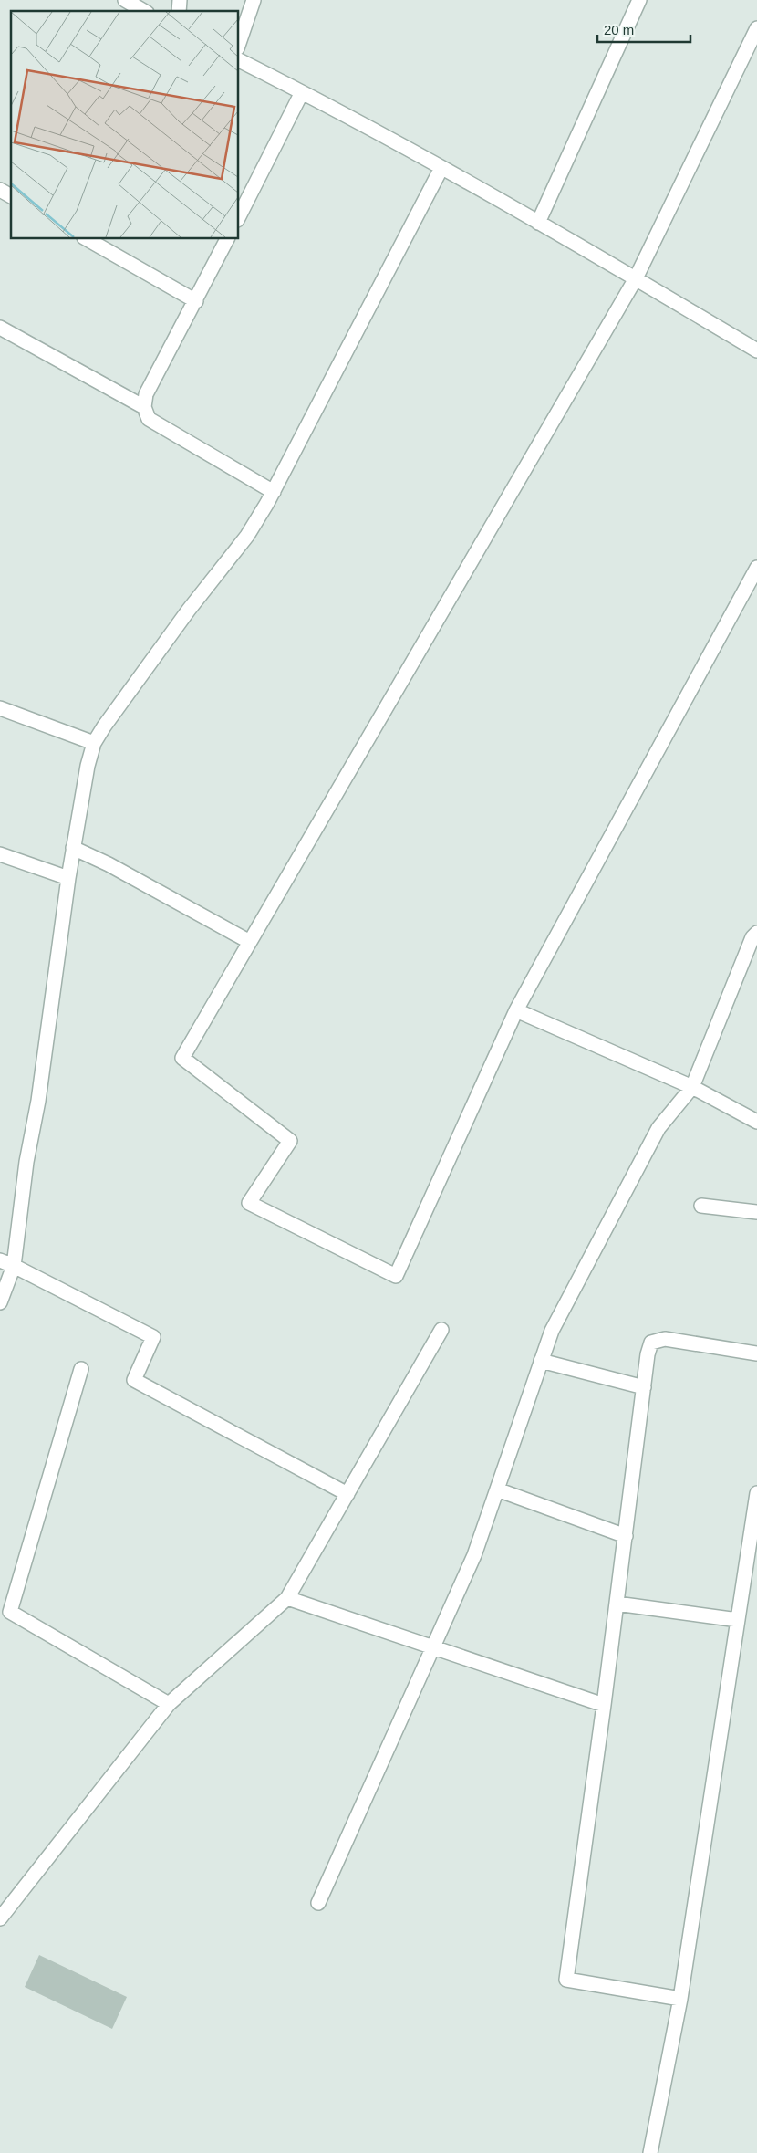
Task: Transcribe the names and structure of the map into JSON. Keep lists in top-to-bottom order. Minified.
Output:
{"scale_bar":"20 m"}
